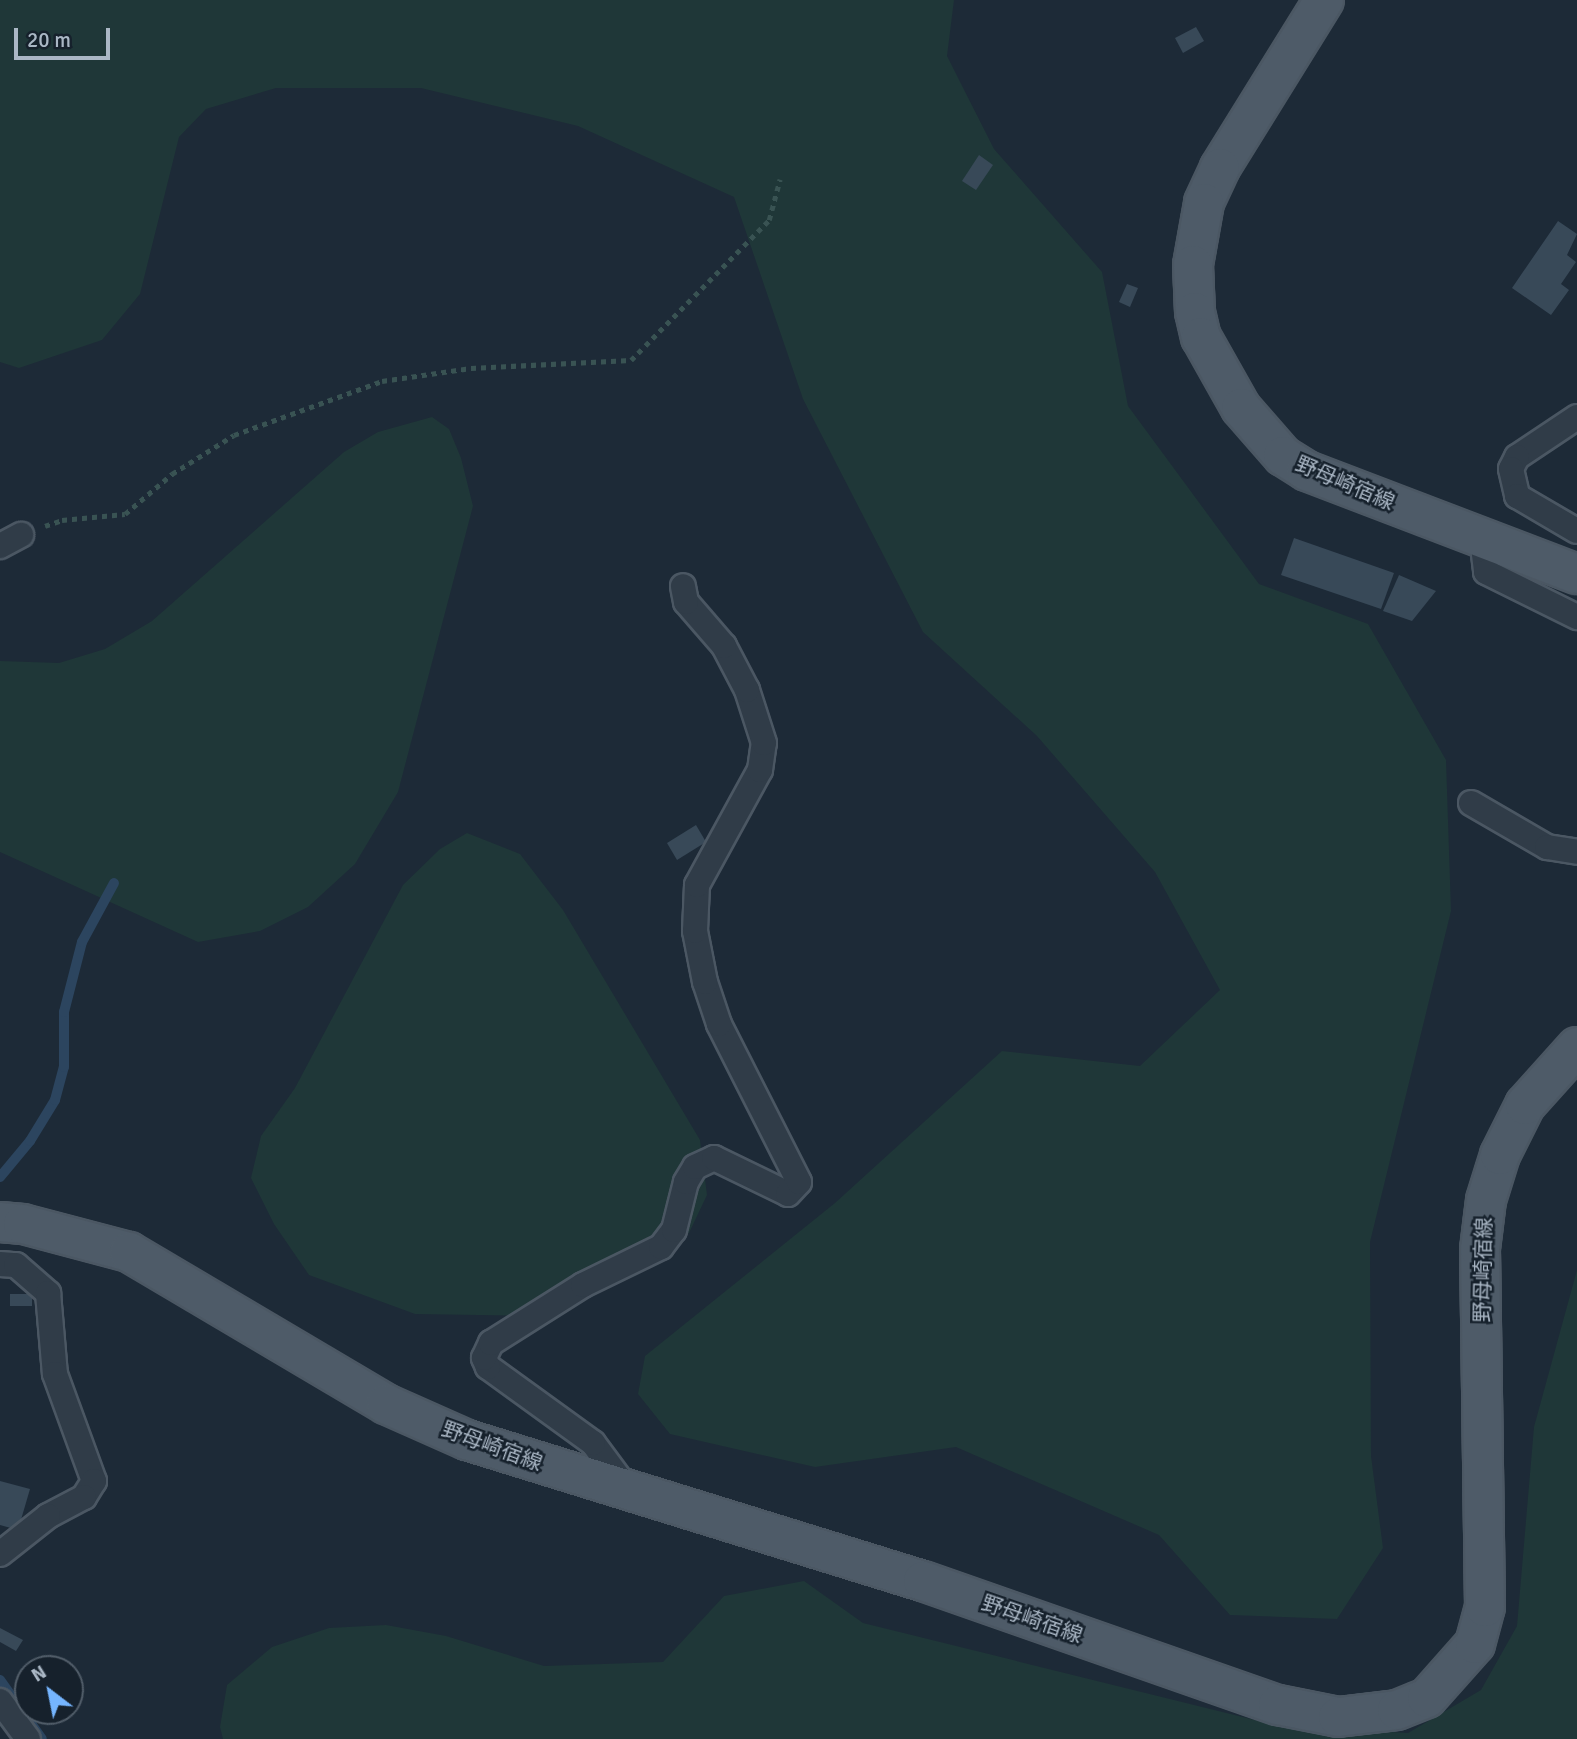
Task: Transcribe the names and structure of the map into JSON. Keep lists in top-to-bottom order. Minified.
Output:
{"streets":{"main road":["野母崎宿線"]},"scale_bar":"20 m","north":"top left"}
